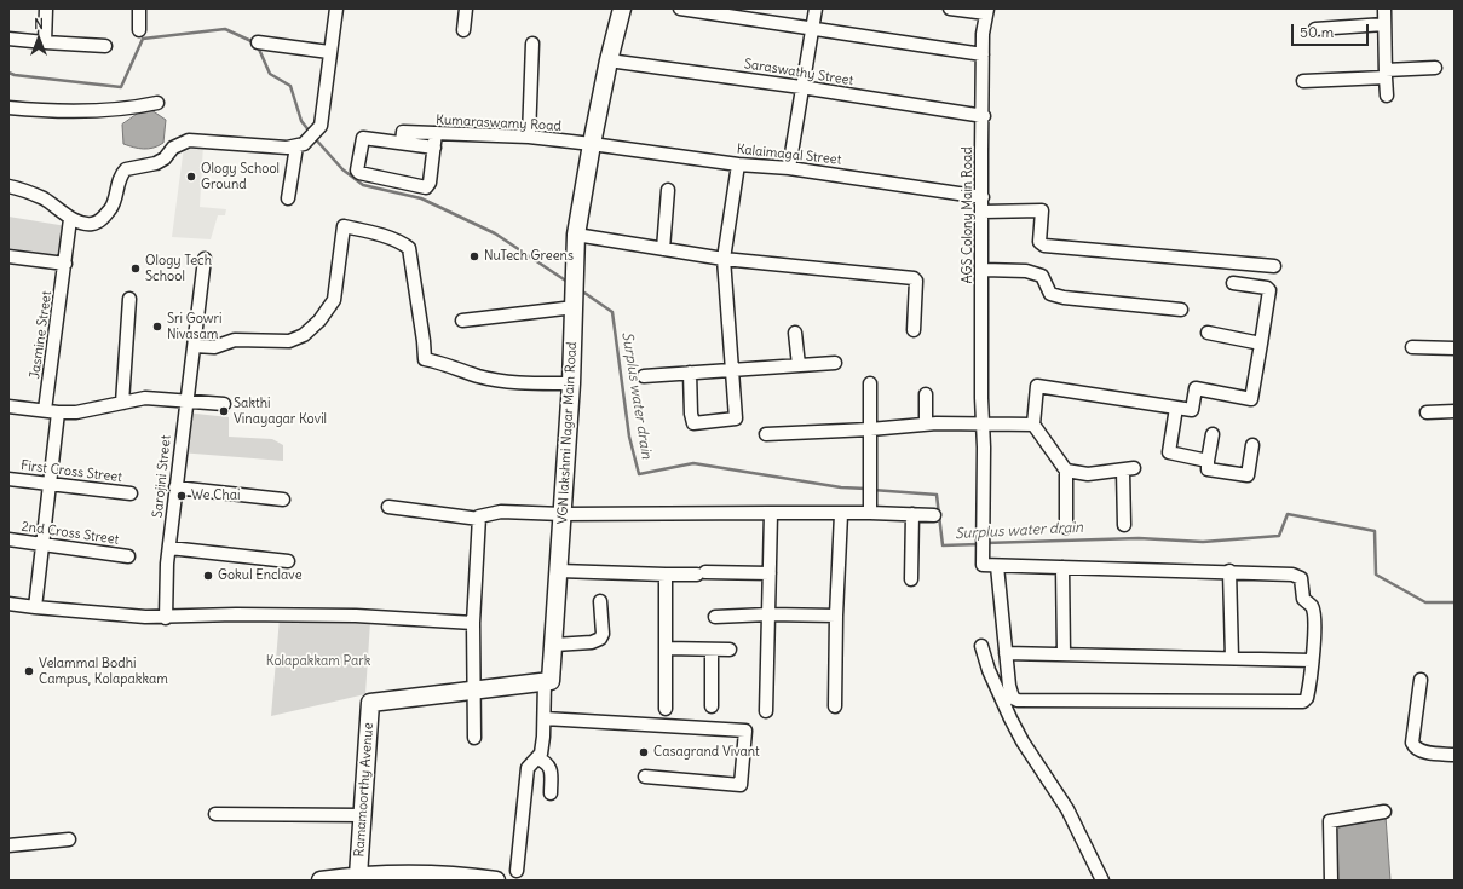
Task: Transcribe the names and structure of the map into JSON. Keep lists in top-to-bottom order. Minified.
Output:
{"streets":{"street":["Saraswathy Street","Kumaraswamy Road","Kalaimagal Street","AGS Colony Main Road","Jasmine Street","VGN lakshmi Nagar Main Road","First Cross Street","Sarojini Street","2nd Cross Street","Ramamoorthy Avenue"]},"crossings":[["Saraswathy Street","AGS Colony Main Road"],["Saraswathy Street","VGN lakshmi Nagar Main Road"],["Kumaraswamy Road","Kalaimagal Street"],["Kumaraswamy Road","VGN lakshmi Nagar Main Road"],["Kalaimagal Street","AGS Colony Main Road"],["Kalaimagal Street","VGN lakshmi Nagar Main Road"]],"water":["Surplus water drain"],"parks":["Kolapakkam Park"],"places":["Ology School Ground","NuTech Greens","Ology Tech School","Sri Gowri Nivasam","Sakthi Vinayagar Kovil","We Chai","Gokul Enclave","Velammal Bodhi Campus, Kolapakkam","Casagrand Vivant"],"scale_bar":"50 m","north":"top"}
